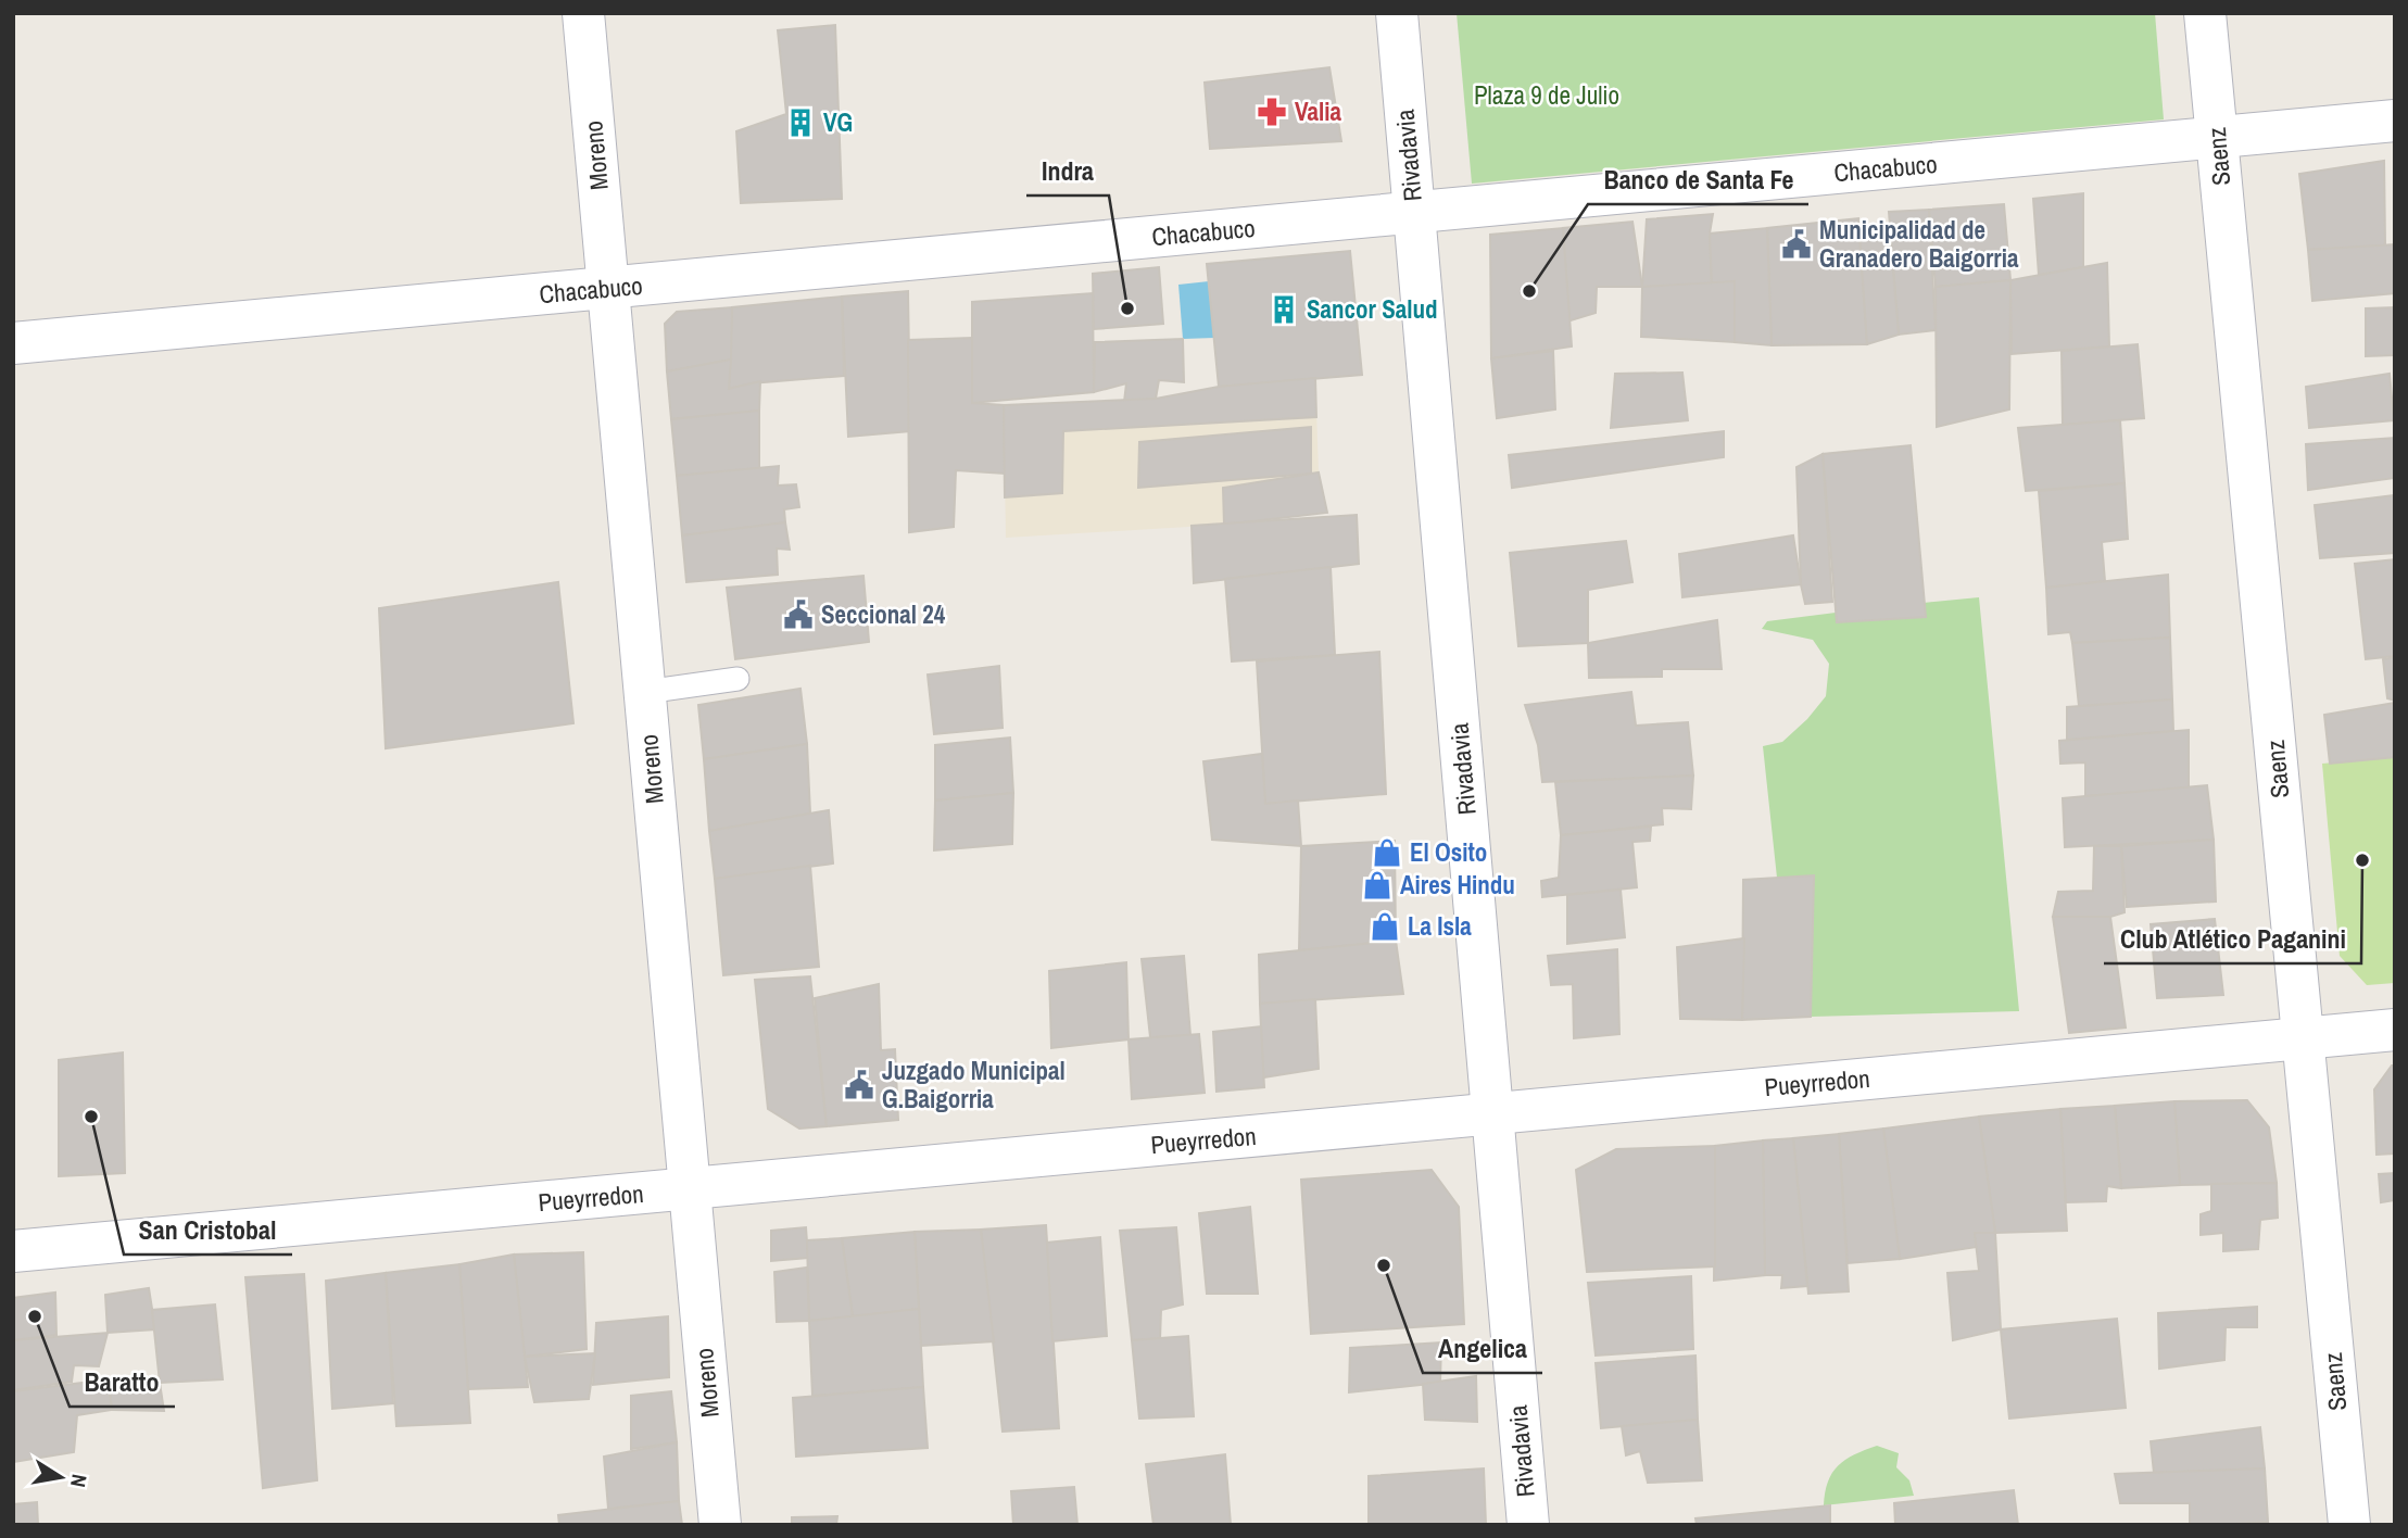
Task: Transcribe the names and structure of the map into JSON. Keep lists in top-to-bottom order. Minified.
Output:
{"streets":{"street":["Moreno","Rivadavia","Saenz","Chacabuco","Pueyrredon"]},"crossings":[["Moreno","Chacabuco"],["Moreno","Pueyrredon"],["Rivadavia","Chacabuco"],["Rivadavia","Pueyrredon"],["Saenz","Chacabuco"],["Saenz","Pueyrredon"]],"parks":["Plaza 9 de Julio"],"places":{"pharmacy":["Valia"],"building":["VG","Sancor Salud"],"public building":["Municipalidad de Granadero Baigorria","Seccional 24","Juzgado Municipal G.Baigorria"],"other":["Banco de Santa Fe","Indra","Club Atlético Paganini","San Cristobal","Angelica","Baratto"],"shop":["El Osito","Aires Hindu","La Isla"]},"north":"right"}
